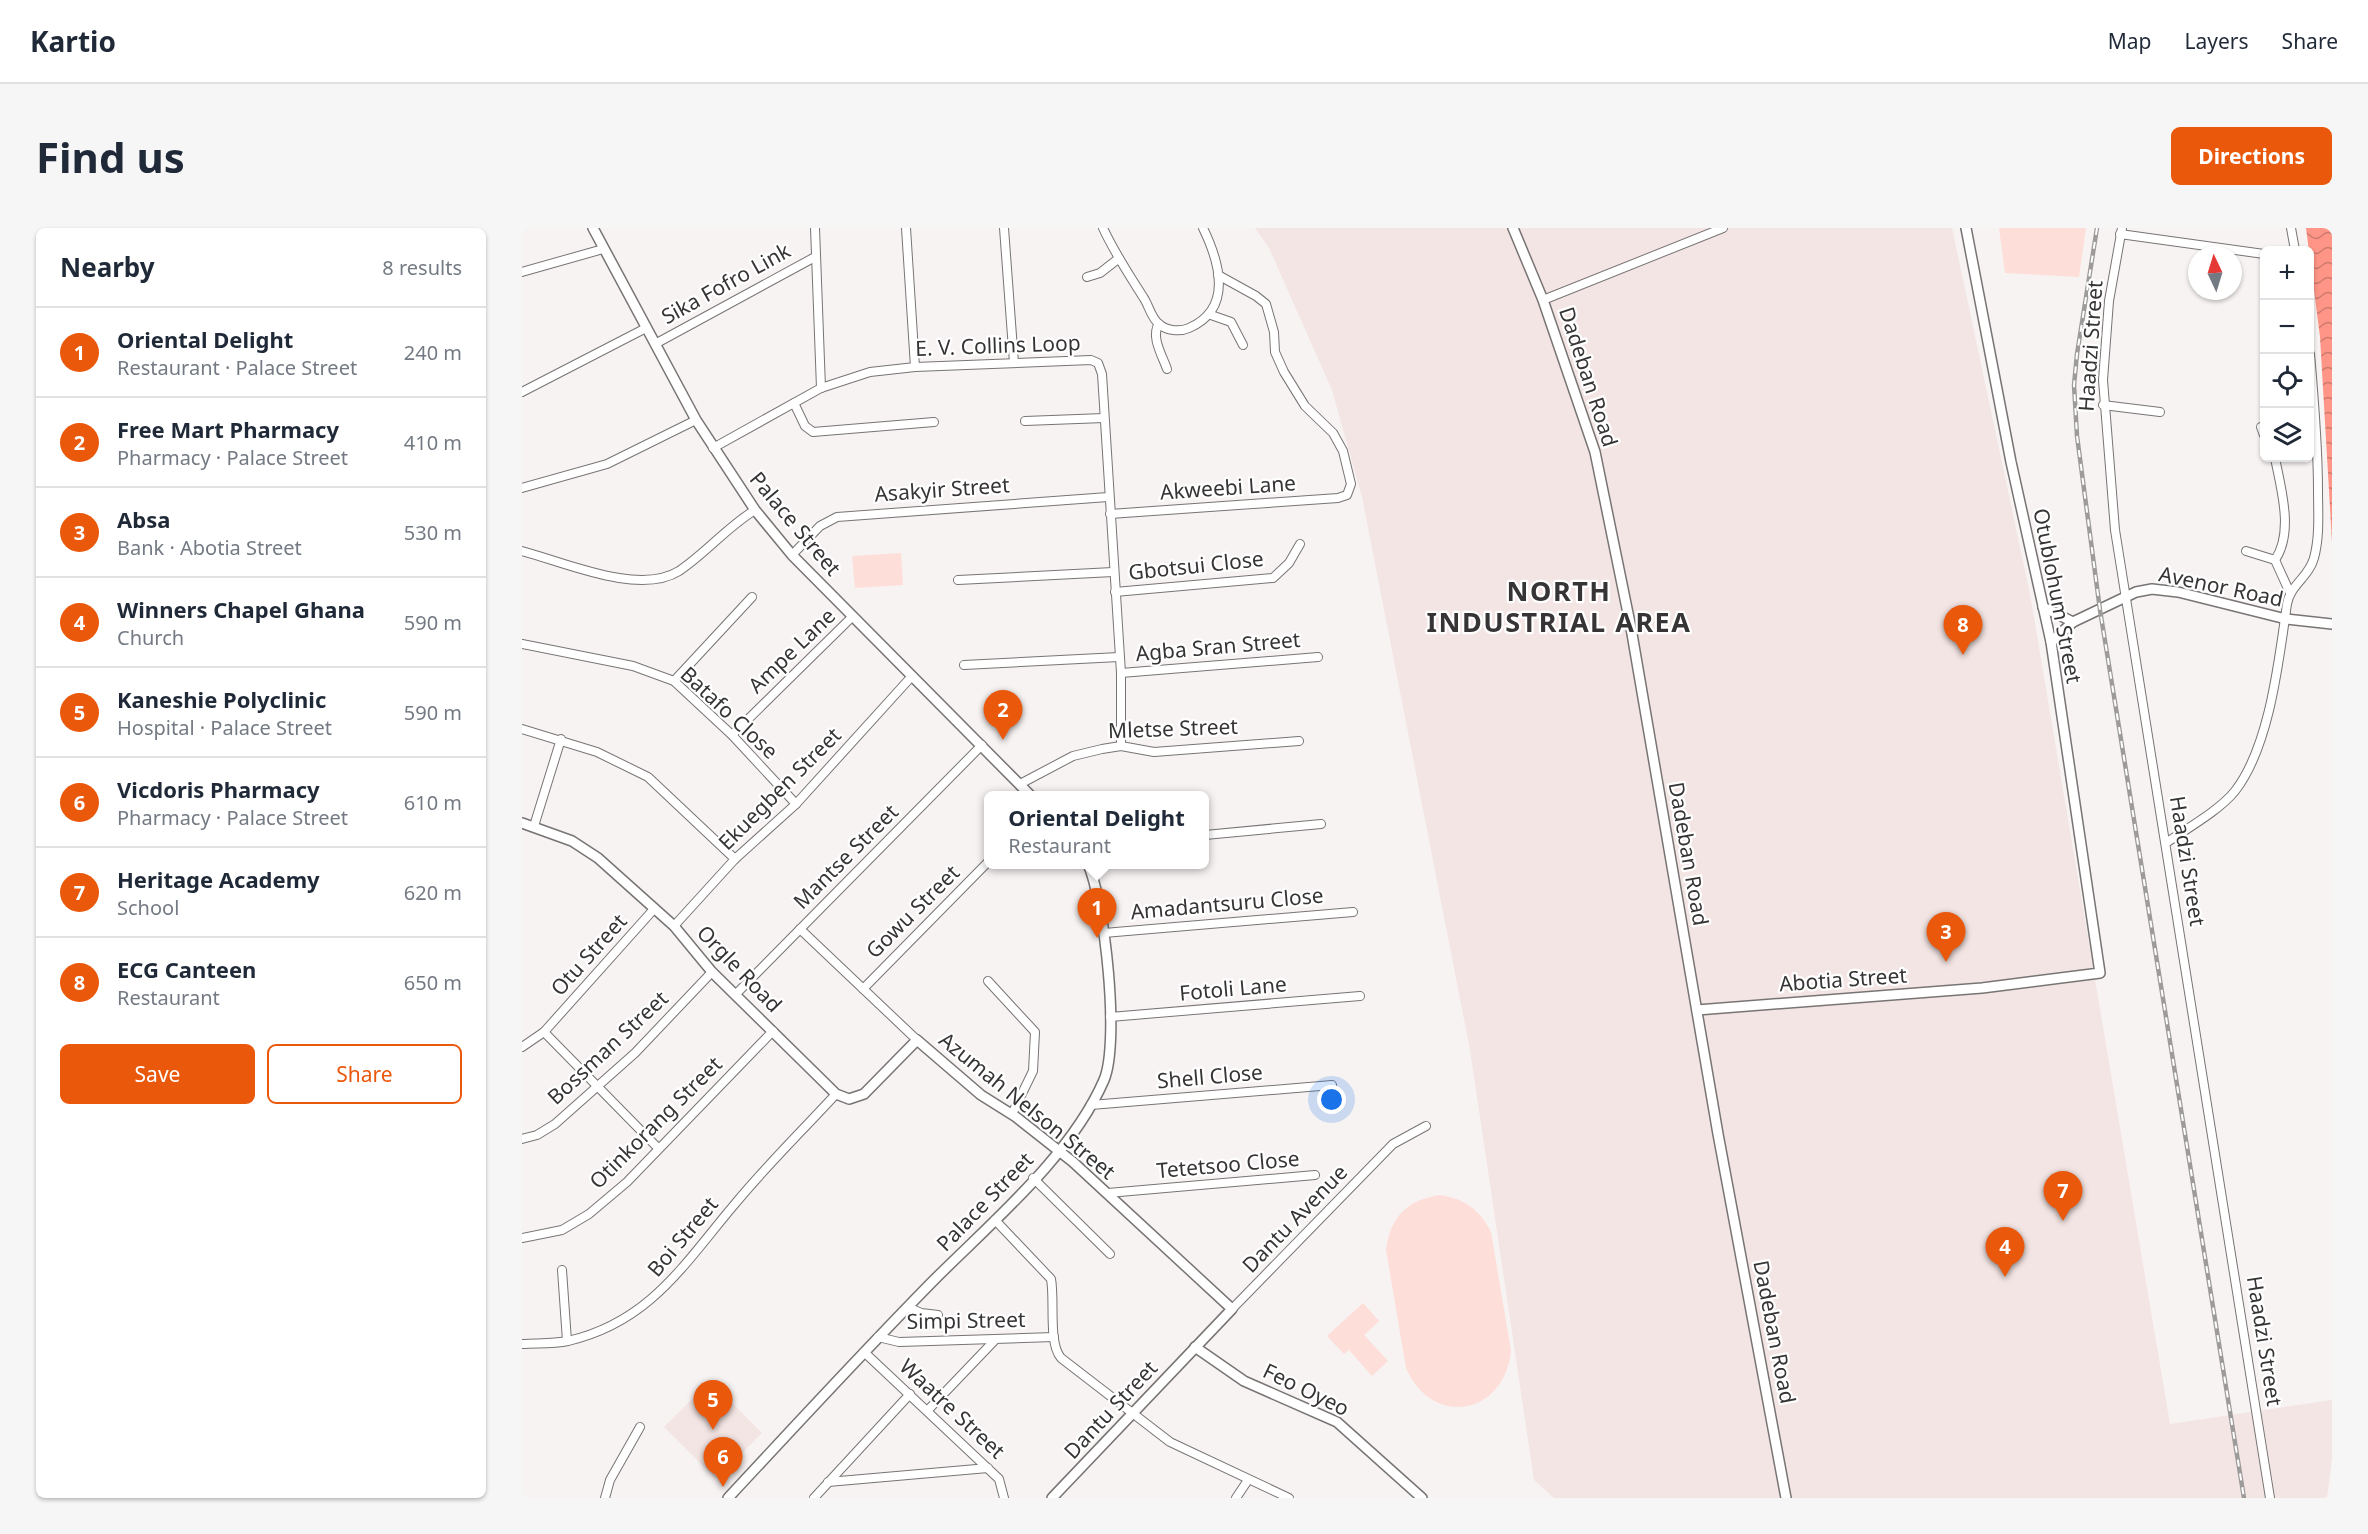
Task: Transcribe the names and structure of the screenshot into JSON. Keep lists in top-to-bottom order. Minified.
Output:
{"streets":{"street":["Sika Fofro Link","E. V. Collins Loop","Haadzi Street","Dadeban Road","Akweebi Lane","Asakyir Street","Palace Street","Gbotsui Close","Avenor Road","Otublohum Street","Agba Sran Street","Ampe Lane","Batafo Close","Mletse Street","Ekuegben Street","Mantse Street","Amadantsuru Close","Gowu Street","Otu Street","Orgle Road","Abotia Street","Fotoli Lane","Bossman Street","Shell Close","Azumah Nelson Street","Otinkorang Street","Tetetsoo Close","Dantu Avenue","Boi Street","Simpi Street","Feo Oyeo","Waatre Street","Dantu Street"]},"crossings":[["Sika Fofro Link","Palace Street"],["E. V. Collins Loop","Akweebi Lane"],["E. V. Collins Loop","Asakyir Street"],["E. V. Collins Loop","Palace Street"],["E. V. Collins Loop","Gbotsui Close"],["E. V. Collins Loop","Agba Sran Street"],["E. V. Collins Loop","Mletse Street"],["Haadzi Street","Avenor Road"],["Dadeban Road","Abotia Street"],["Asakyir Street","Palace Street"],["Palace Street","Ampe Lane"],["Palace Street","Mletse Street"],["Palace Street","Ekuegben Street"],["Palace Street","Mantse Street"],["Palace Street","Amadantsuru Close"],["Palace Street","Fotoli Lane"],["Palace Street","Shell Close"],["Palace Street","Azumah Nelson Street"],["Palace Street","Simpi Street"],["Palace Street","Waatre Street"],["Avenor Road","Otublohum Street"],["Otublohum Street","Abotia Street"],["Ampe Lane","Batafo Close"],["Batafo Close","Ekuegben Street"],["Ekuegben Street","Orgle Road"],["Mantse Street","Orgle Road"],["Mantse Street","Azumah Nelson Street"],["Gowu Street","Azumah Nelson Street"],["Otu Street","Orgle Road"],["Orgle Road","Bossman Street"],["Orgle Road","Otinkorang Street"],["Orgle Road","Boi Street"],["Azumah Nelson Street","Tetetsoo Close"],["Azumah Nelson Street","Dantu Avenue"],["Dantu Avenue","Feo Oyeo"],["Dantu Avenue","Dantu Street"],["Feo Oyeo","Dantu Street"]],"districts":["NORTH INDUSTRIAL AREA"],"north":"top","page":{"header":"Kartio","nav":["Map","Layers","Share"],"buttons":["Directions",["Save","Share"]],"title":"Find us","heading":["Nearby","8 results"],"map_buttons":["+","−"],"list":[{"mark":"1","name":"Oriental Delight","note":"Restaurant · Palace Street","value":"240 m"},{"mark":"2","name":"Free Mart Pharmacy","note":"Pharmacy · Palace Street","value":"410 m"},{"mark":"3","name":"Absa","note":"Bank · Abotia Street","value":"530 m"},{"mark":"4","name":"Winners Chapel Ghana","note":"Church","value":"590 m"},{"mark":"5","name":"Kaneshie Polyclinic","note":"Hospital · Palace Street","value":"590 m"},{"mark":"6","name":"Vicdoris Pharmacy","note":"Pharmacy · Palace Street","value":"610 m"},{"mark":"7","name":"Heritage Academy","note":"School","value":"620 m"},{"mark":"8","name":"ECG Canteen","note":"Restaurant","value":"650 m"}],"pins":["8","2","1","3","7","4","5","6"],"popup":["Oriental Delight","Restaurant"]}}
